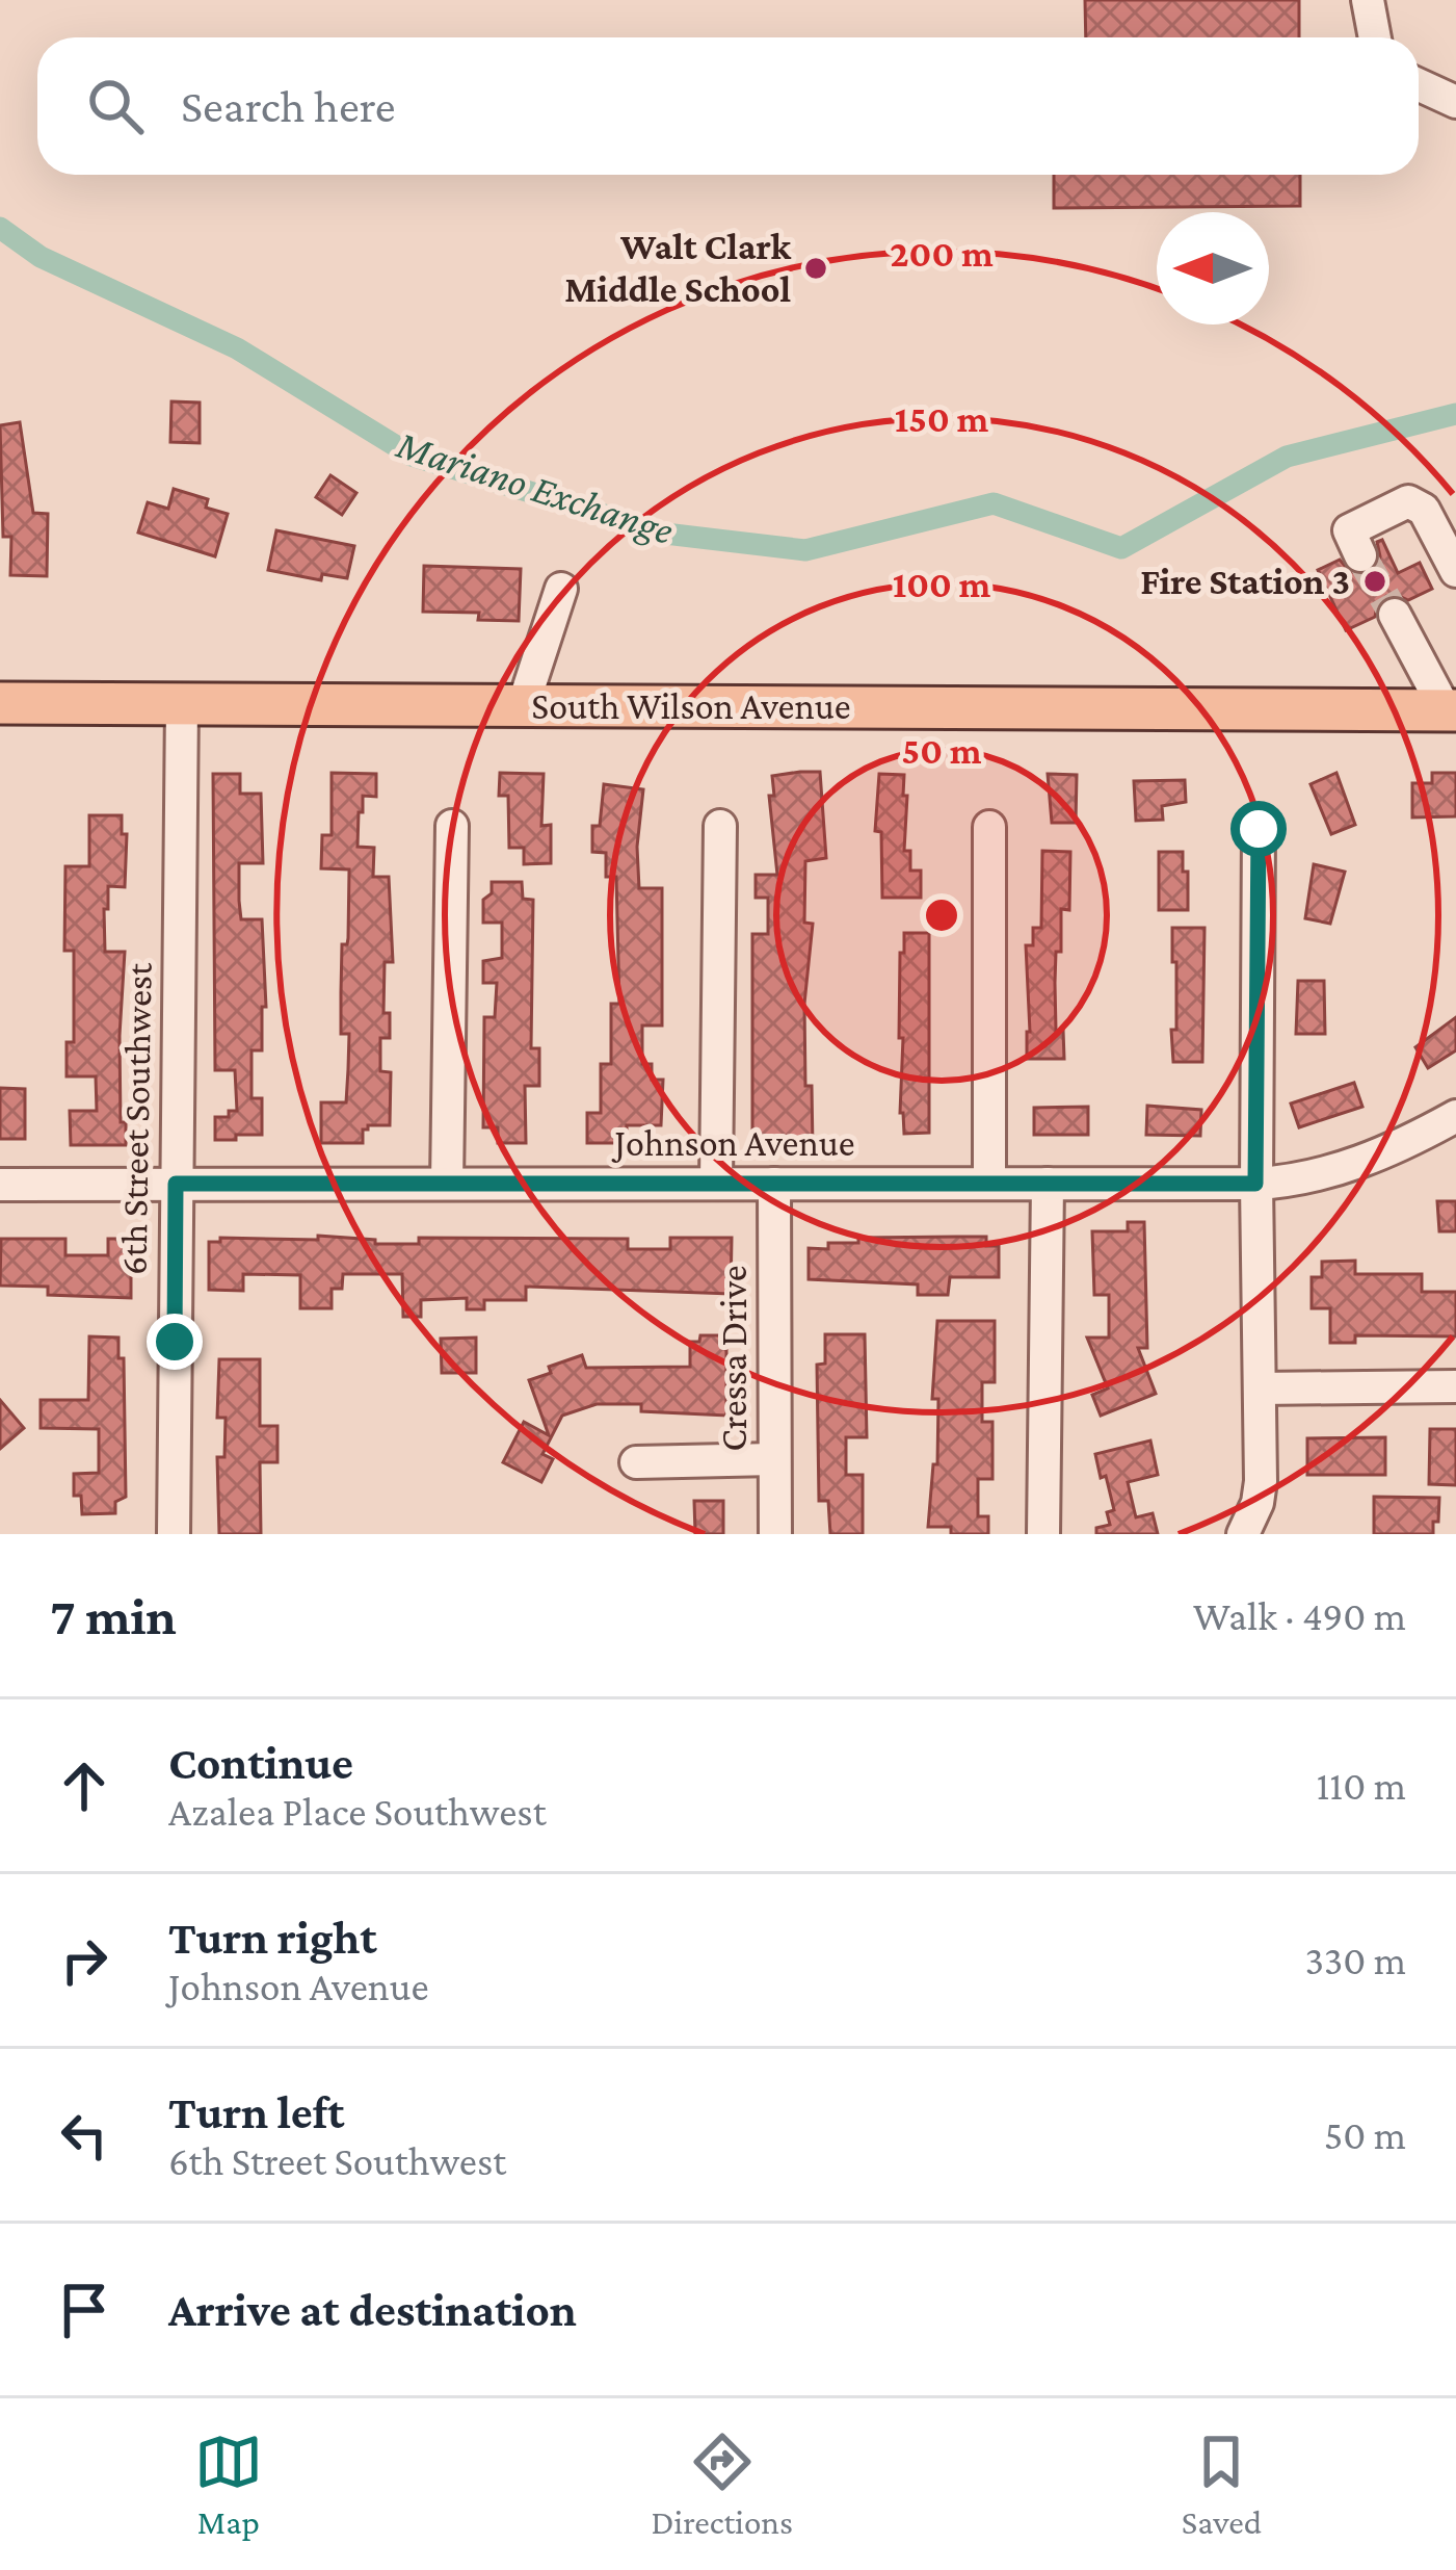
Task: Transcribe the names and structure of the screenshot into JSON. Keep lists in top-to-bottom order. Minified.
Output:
{"streets":{"main road":["South Wilson Avenue"],"street":["6th Street Southwest","Johnson Avenue","Cressa Drive"]},"crossings":[["South Wilson Avenue","6th Street Southwest"],["6th Street Southwest","Johnson Avenue"],["Johnson Avenue","Cressa Drive"]],"water":["Mariano Exchange"],"places":["Walt Clark Middle School","Fire Station 3"],"north":"left","page":{"search":"Search here","heading":["7 min","Walk · 490 m"],"list":[["Continue","Azalea Place Southwest","110 m"],["Turn right","Johnson Avenue","330 m"],["Turn left","6th Street Southwest","50 m"],"Arrive at destination"],"nav":["Map","Directions","Saved"]},"rings":["200 m","150 m","100 m","50 m"]}
